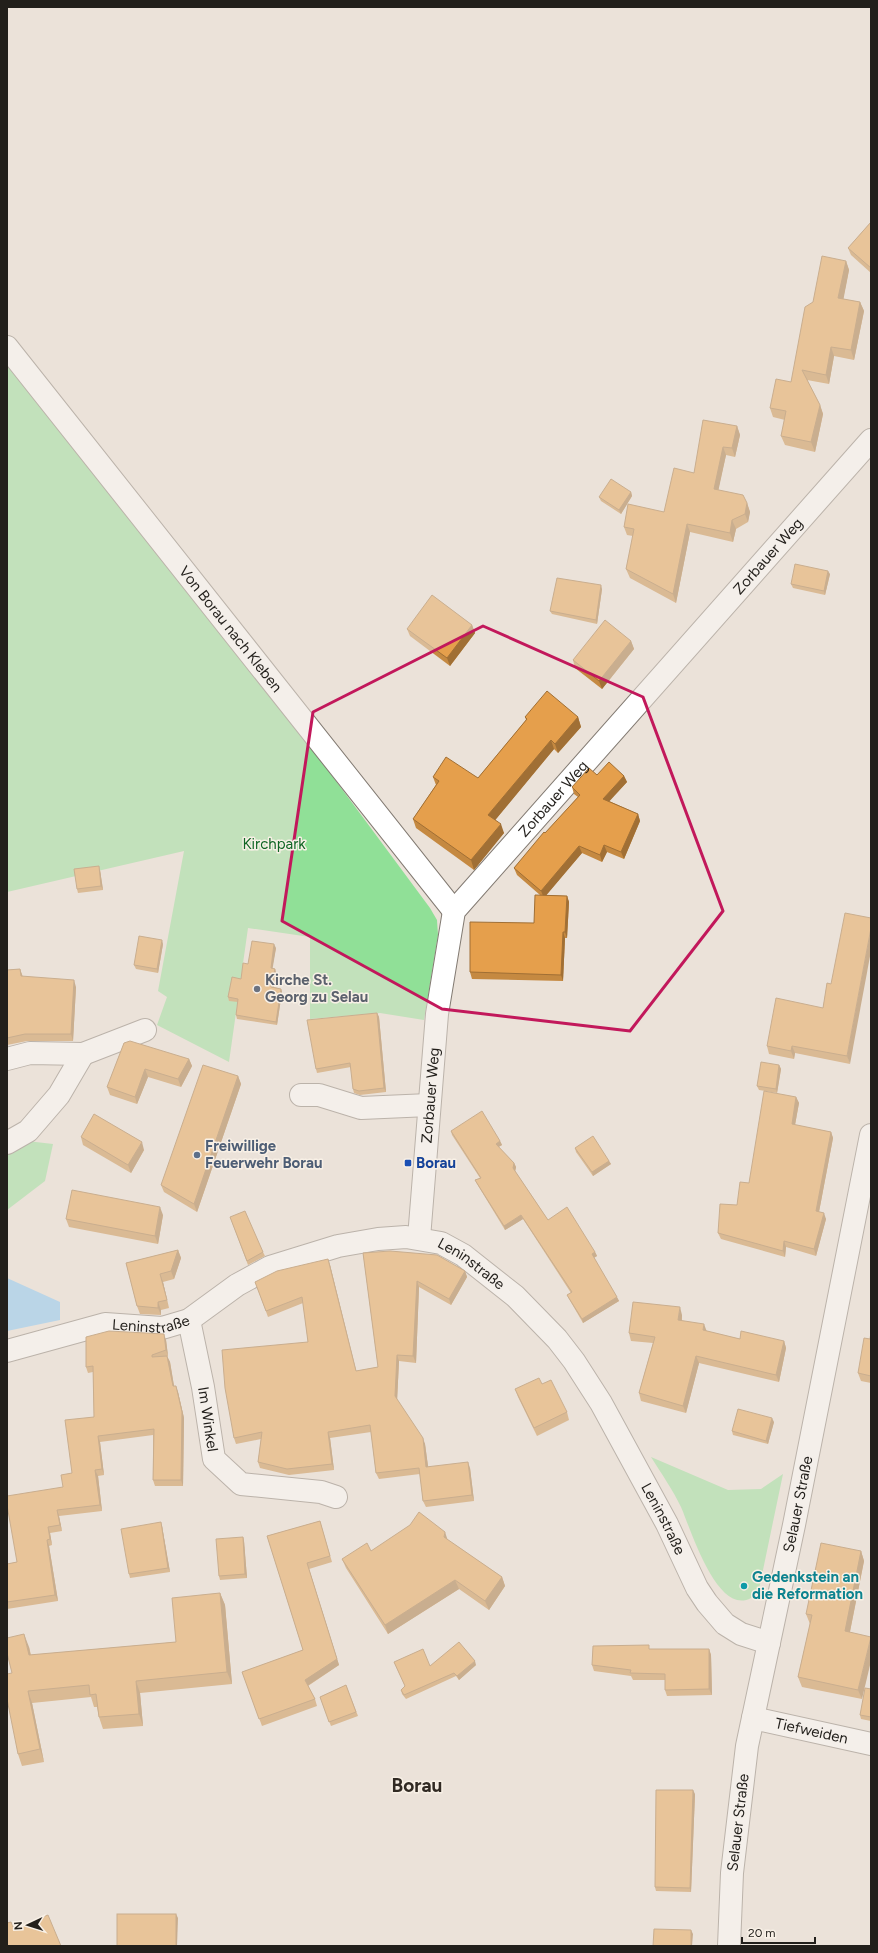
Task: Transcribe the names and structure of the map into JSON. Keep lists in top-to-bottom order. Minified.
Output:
{"streets":{"street":["Zorbauer Weg","Von Borau nach Kleben","Leninstraße","Im Winkel","Selauer Straße","Tiefweiden"]},"crossings":[["Zorbauer Weg","Von Borau nach Kleben"],["Zorbauer Weg","Leninstraße"],["Leninstraße","Im Winkel"],["Leninstraße","Selauer Straße"],["Selauer Straße","Tiefweiden"]],"districts":["Borau"],"parks":["Kirchpark"],"places":{"other":["Kirche St. Georg zu Selau","Freiwillige Feuerwehr Borau","Gedenkstein an die Reformation"],"transit":["Borau"]},"scale_bar":"20 m","north":"left"}
